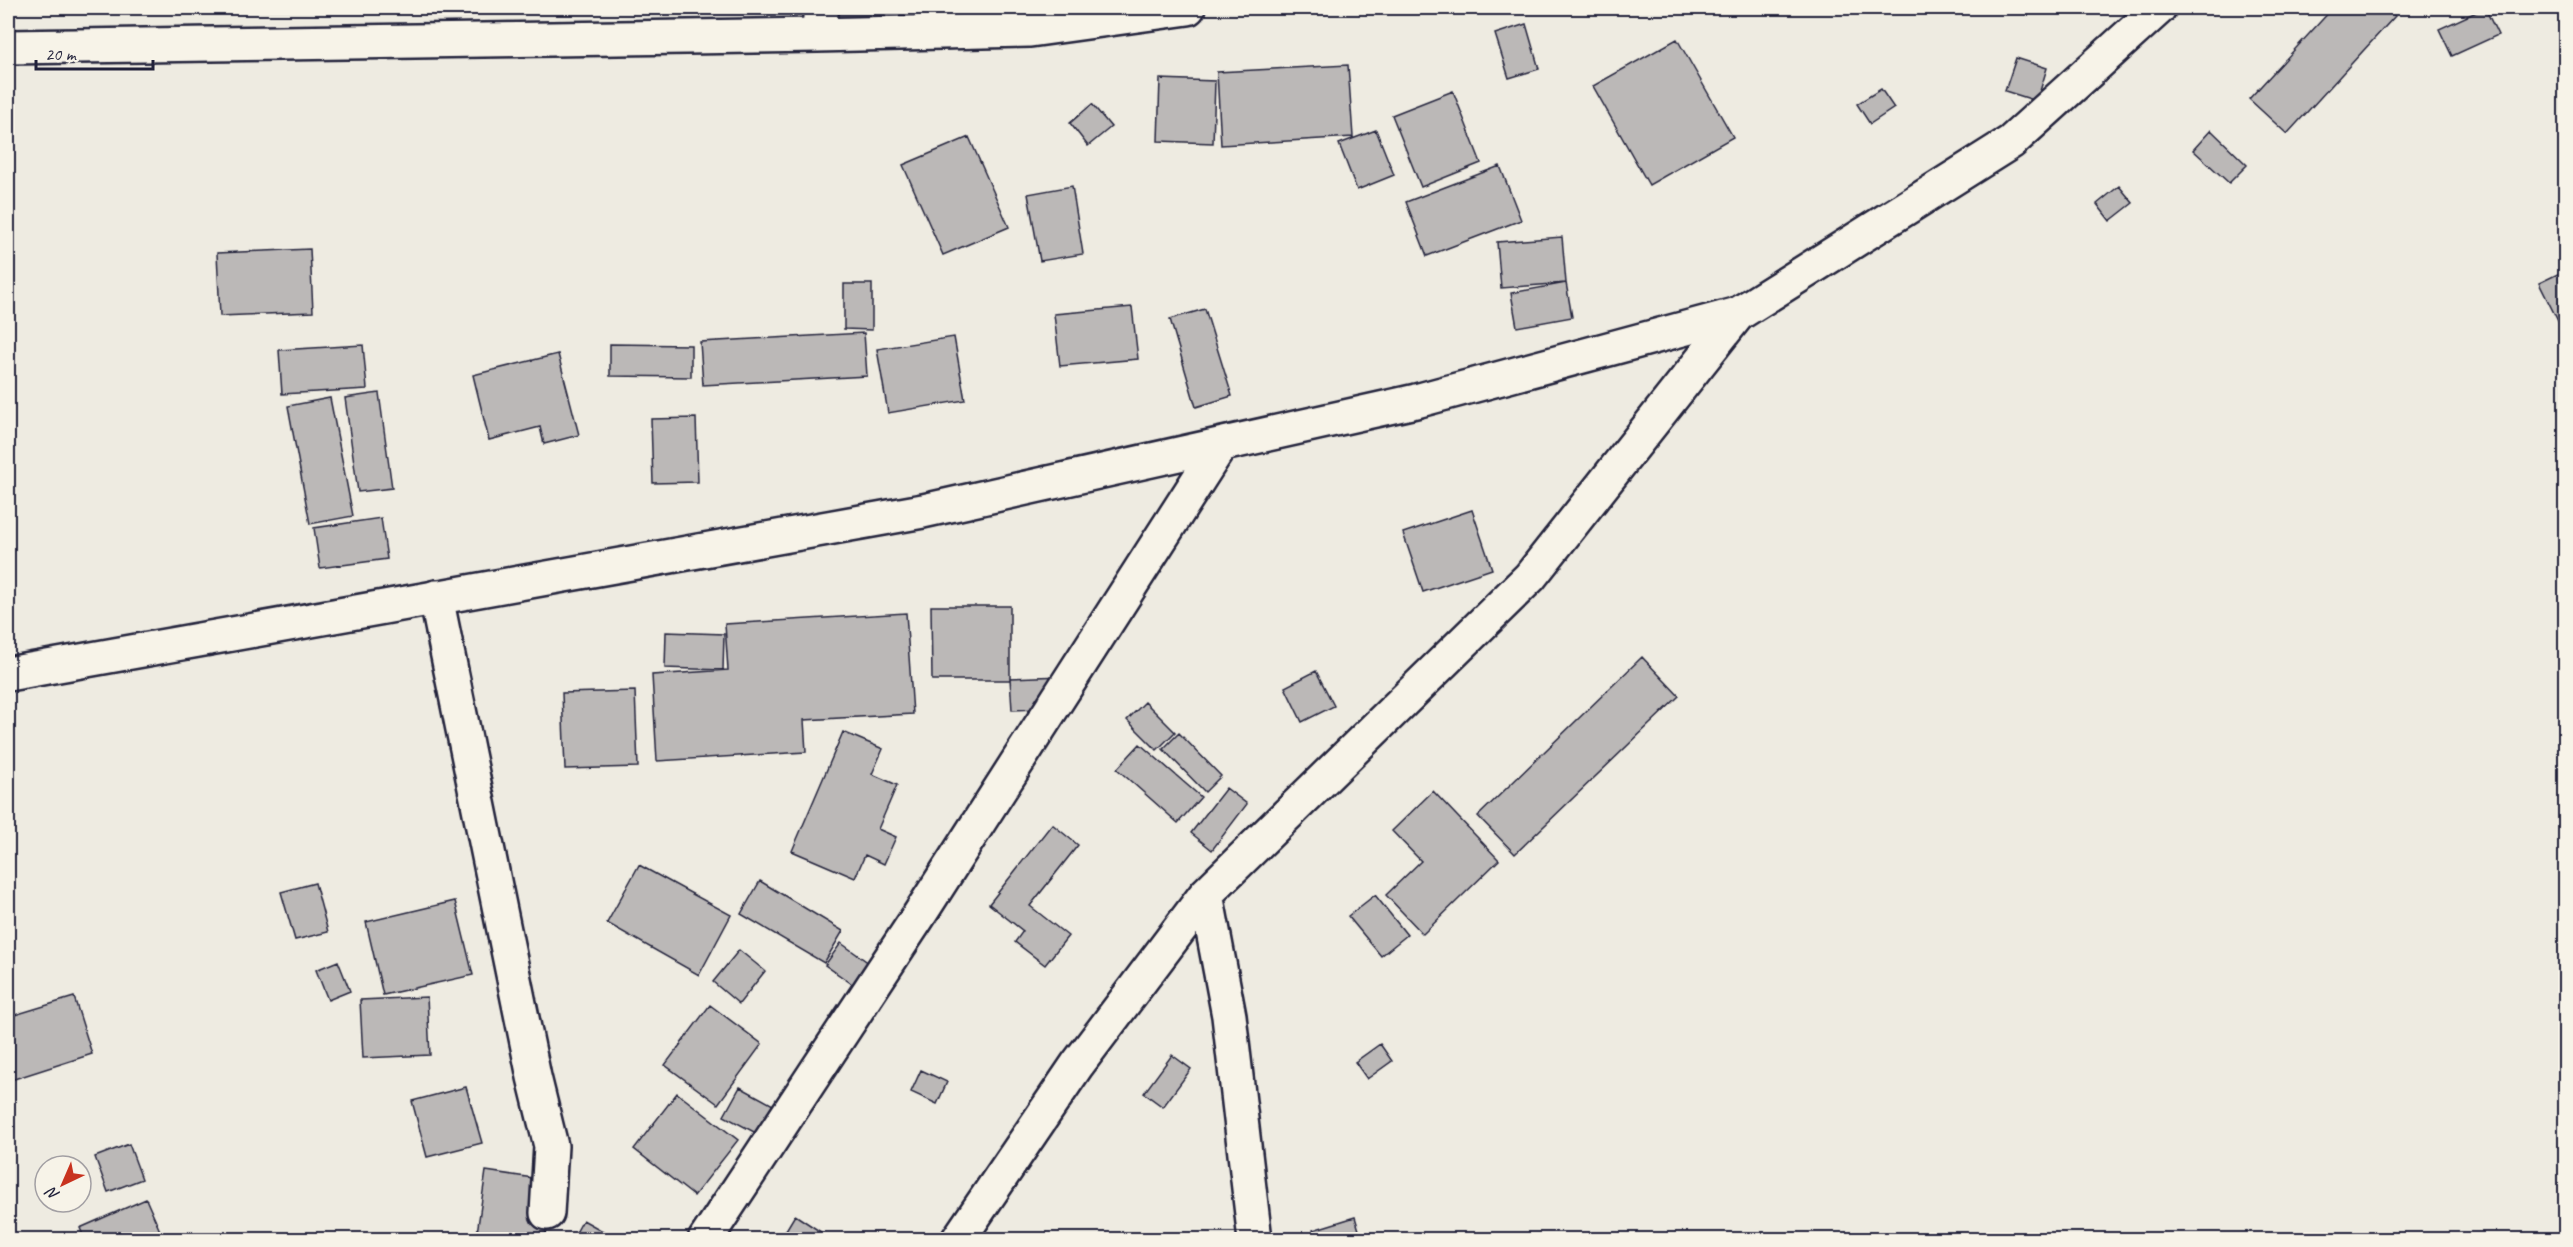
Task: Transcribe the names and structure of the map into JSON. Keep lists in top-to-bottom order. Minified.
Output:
{"scale_bar":"20 m","north":"bottom left"}
